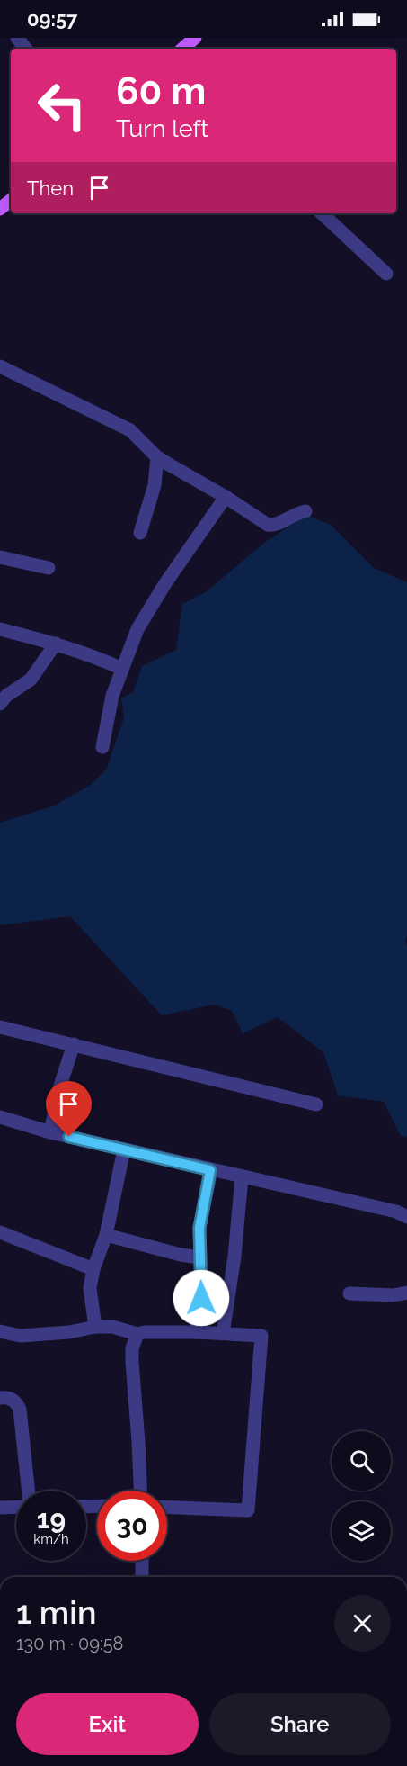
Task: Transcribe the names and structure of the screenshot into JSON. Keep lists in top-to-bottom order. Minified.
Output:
{"page":{"status":"09:57","turn":["60 m","Turn left"],"then":"Then","speed":"19 km/h","limit":"30","heading":["1 min","130 m · 09:58"],"buttons":["Exit","Share"]}}
